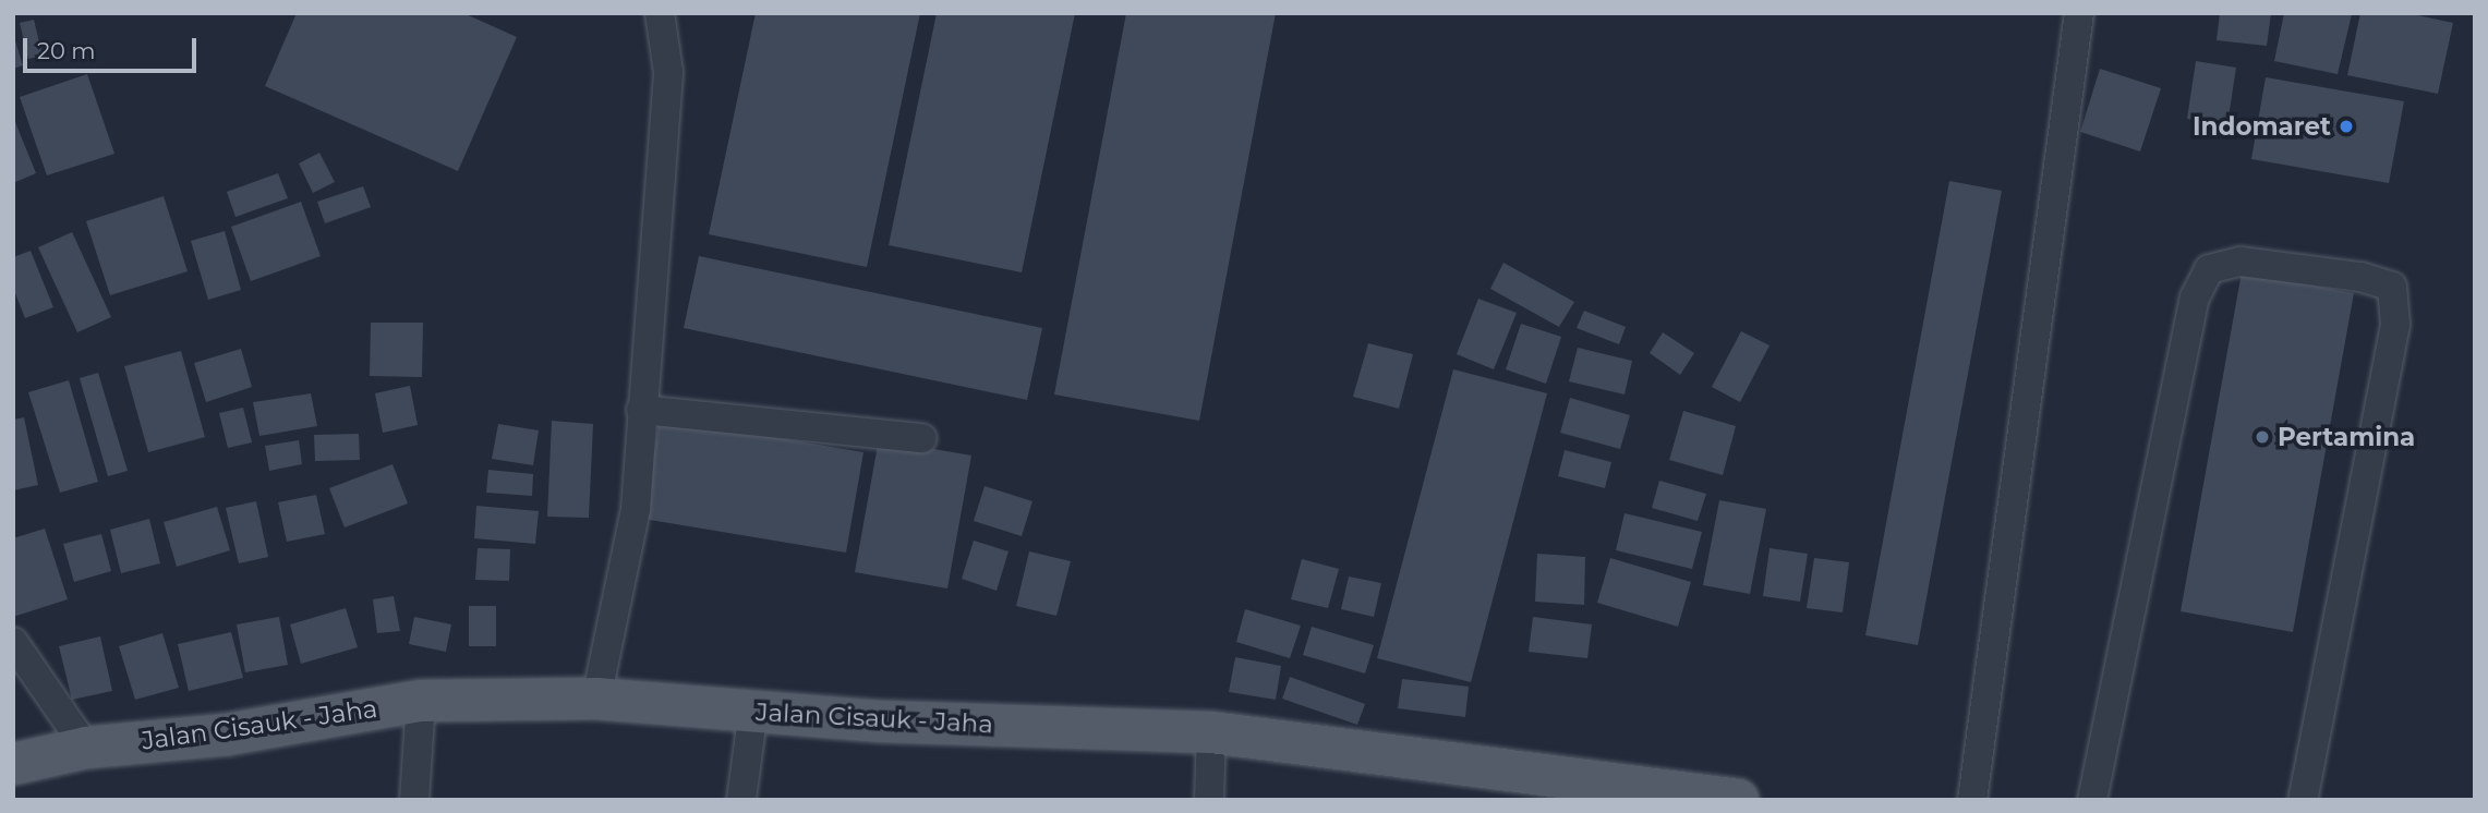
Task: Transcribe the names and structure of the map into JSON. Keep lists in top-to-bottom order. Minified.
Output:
{"streets":{"main road":["Jalan Cisauk - Jaha"]},"places":["Indomaret","Pertamina"],"scale_bar":"20 m"}
